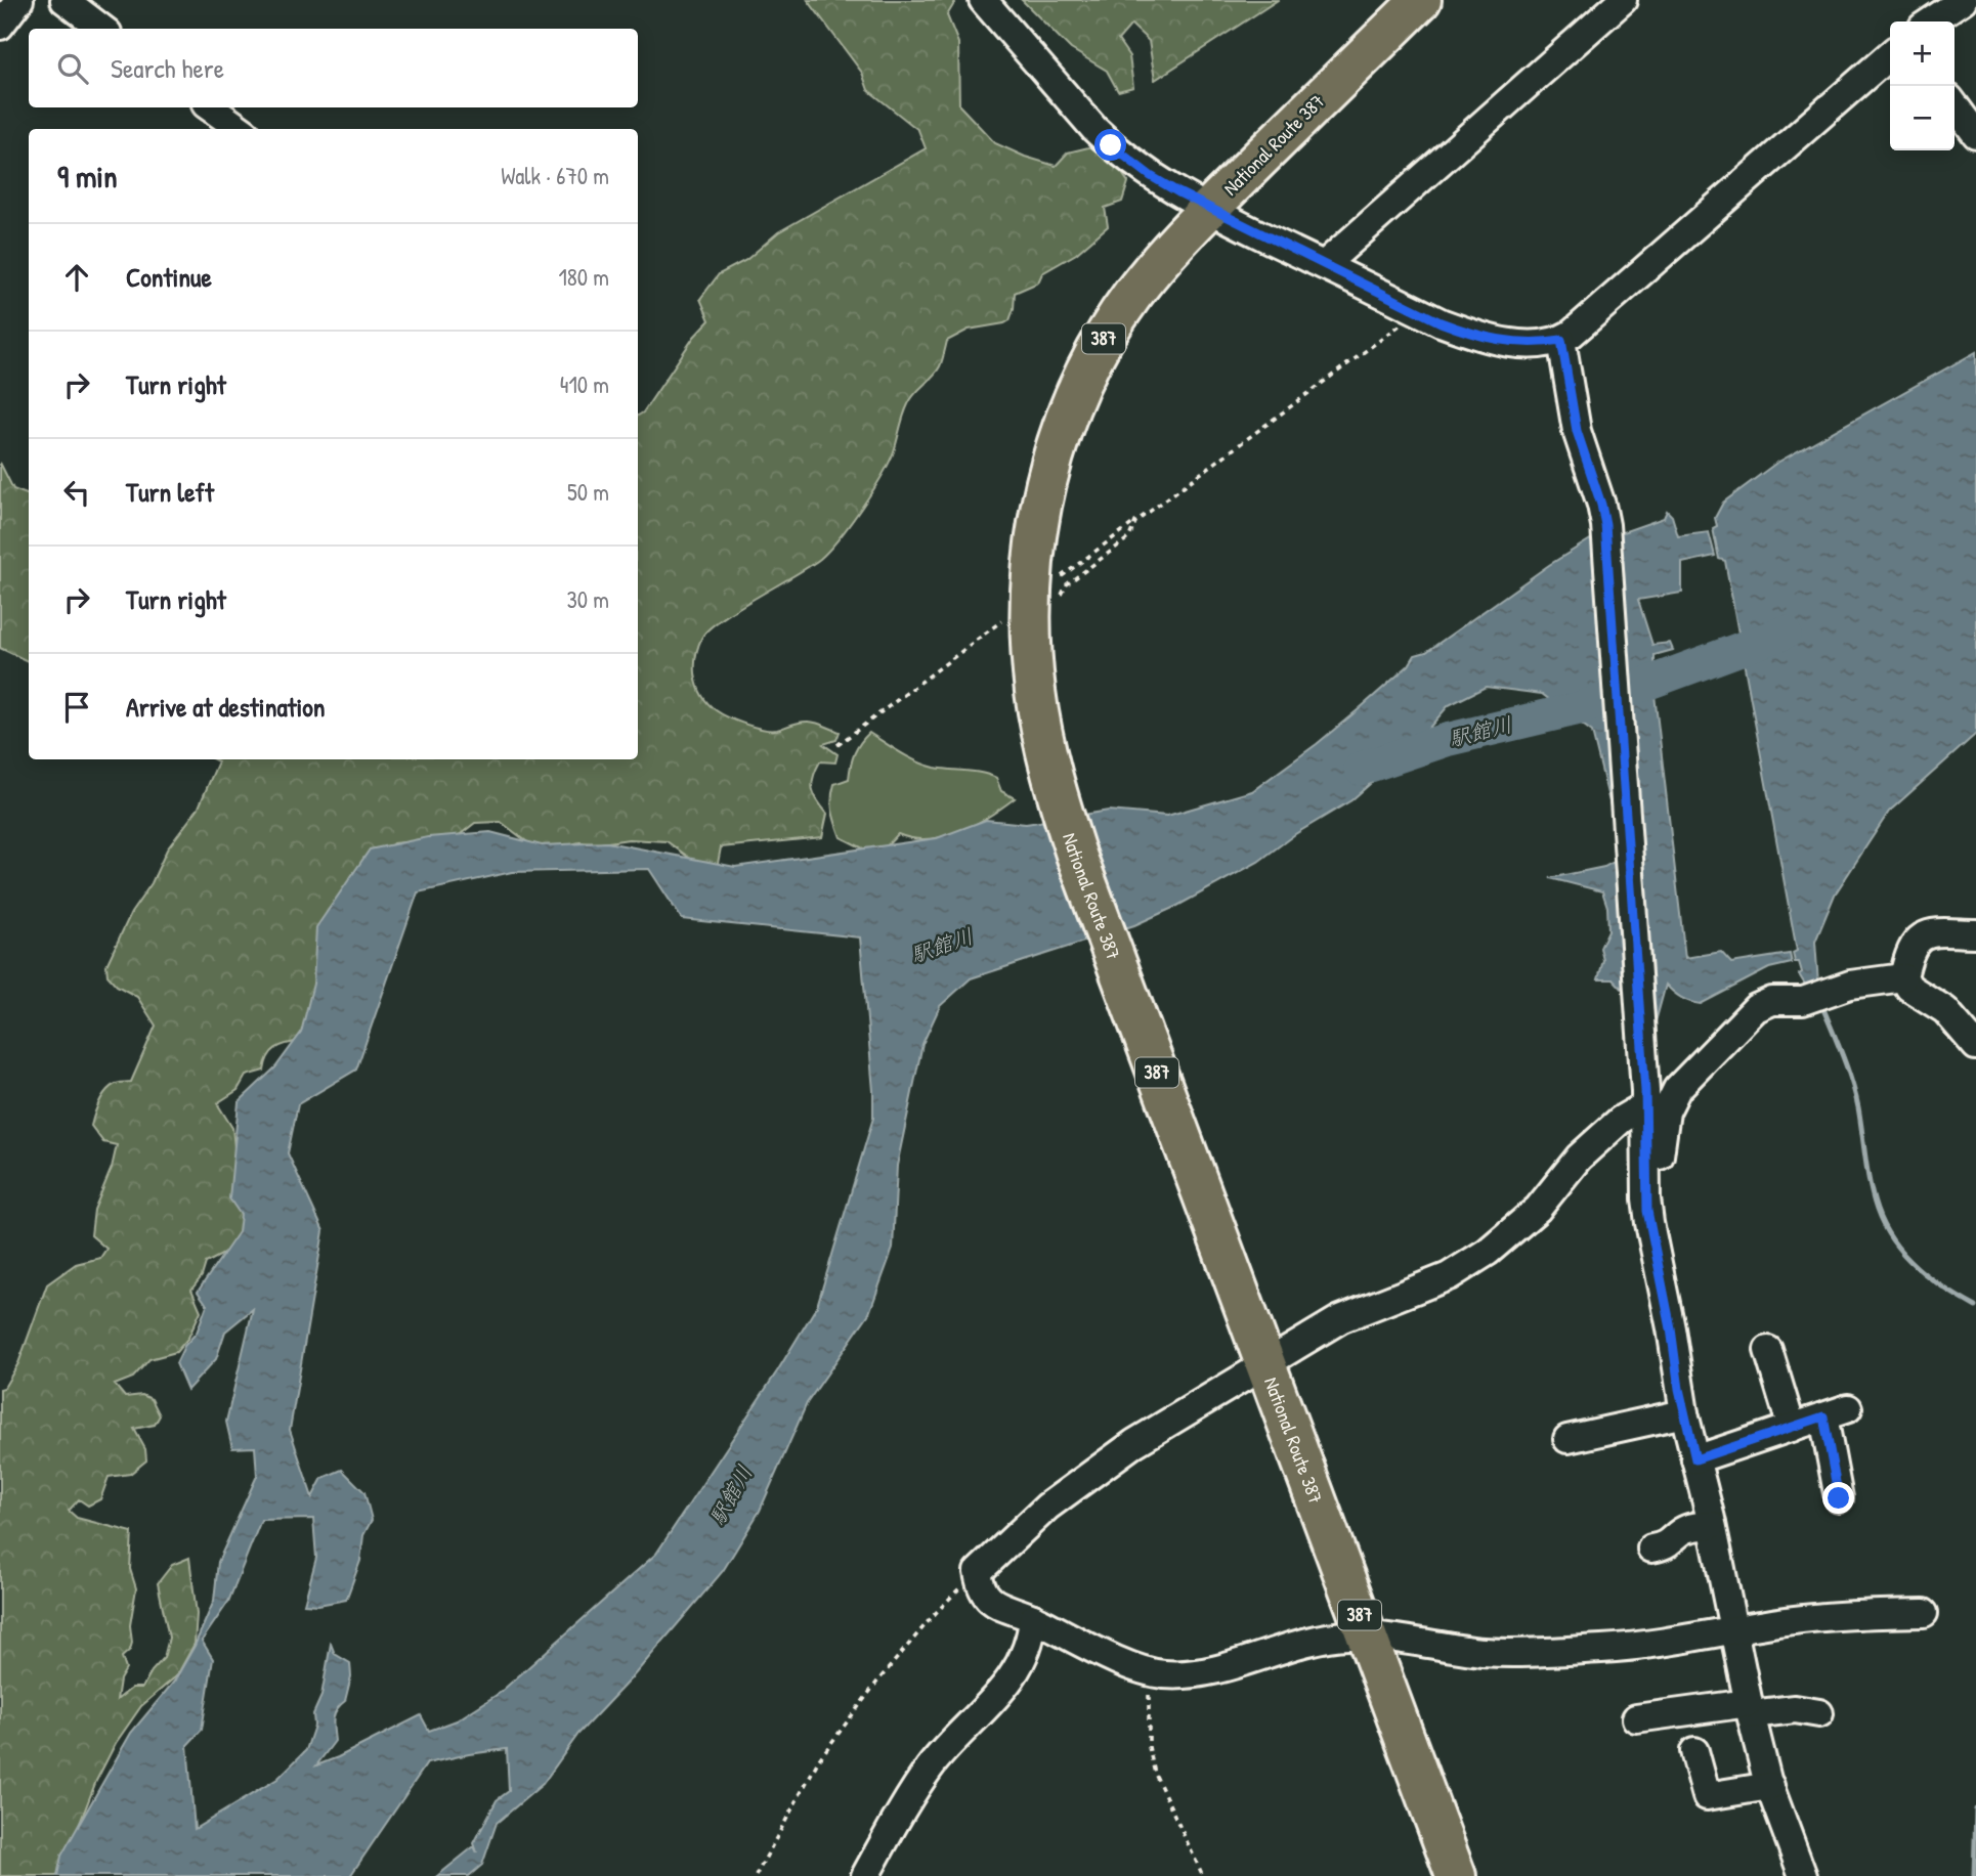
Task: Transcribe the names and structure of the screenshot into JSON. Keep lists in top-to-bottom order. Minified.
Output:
{"streets":{"highway":["National Route 387","387"]},"water":["駅館川"],"page":{"map_buttons":["+","−"],"search":"Search here","heading":["9 min","Walk · 670 m"],"list":[["Continue","180 m"],["Turn right","410 m"],["Turn left","50 m"],["Turn right","30 m"],"Arrive at destination"]}}
